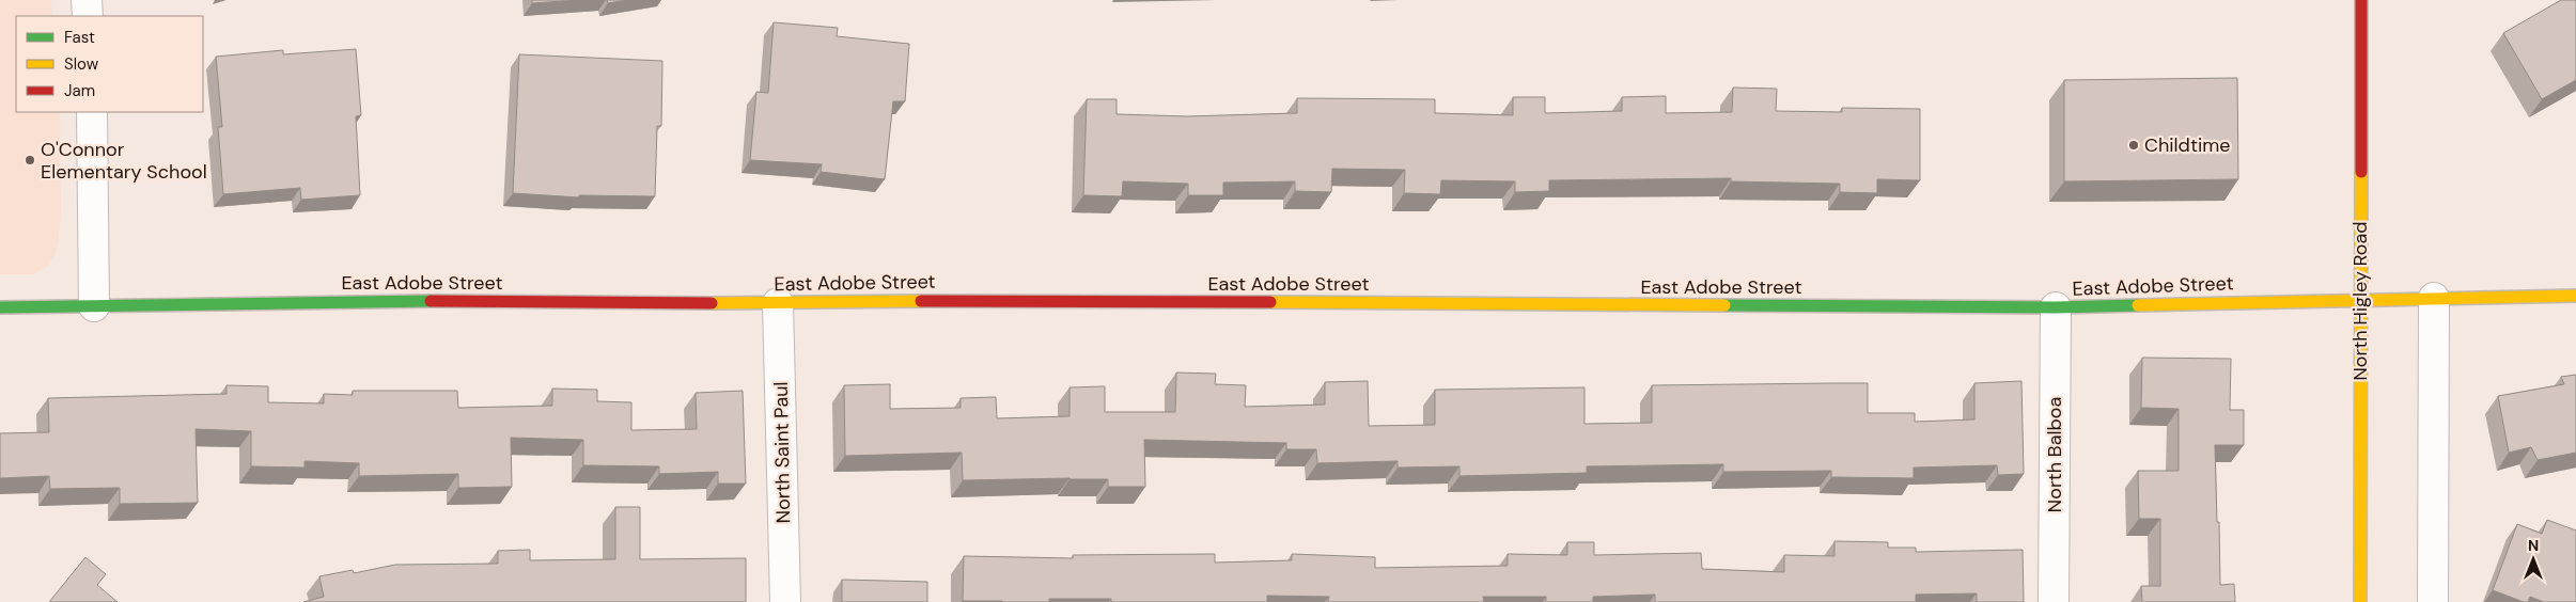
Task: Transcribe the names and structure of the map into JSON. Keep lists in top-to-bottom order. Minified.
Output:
{"streets":{"street":["East Adobe Street","North Higley Road","North Saint Paul","North Balboa"]},"crossings":[["East Adobe Street","North Higley Road"],["East Adobe Street","North Saint Paul"],["East Adobe Street","North Balboa"]],"places":["Childtime","O'Connor Elementary School"],"legend":["Fast","Slow","Jam"],"north":"top"}
